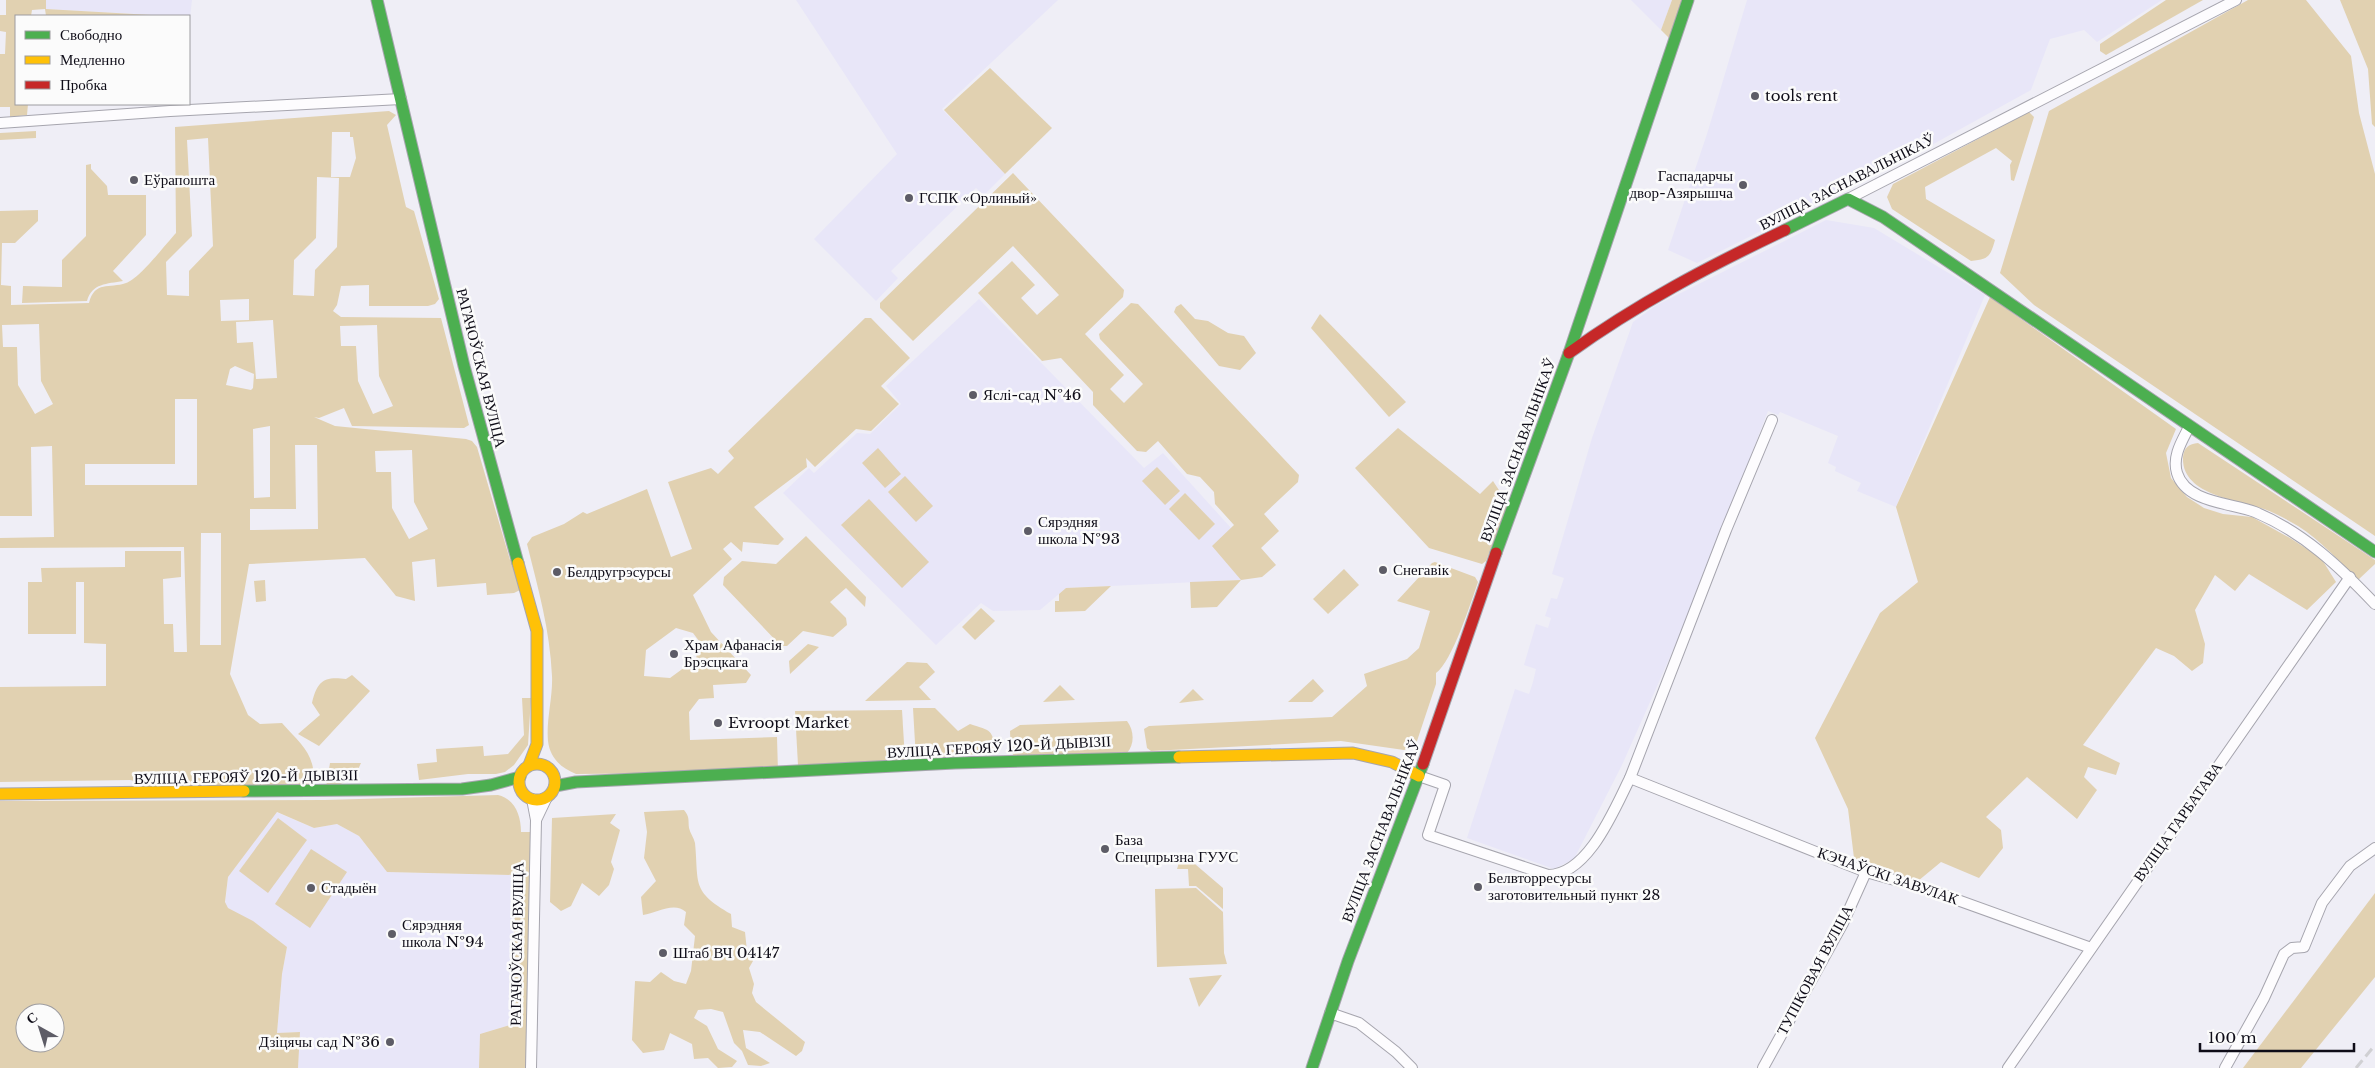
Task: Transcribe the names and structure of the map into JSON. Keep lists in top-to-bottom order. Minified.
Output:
{"streets":{"street":["ВУЛІЦА ЗАСНАВАЛЬНІКАЎ","РАГАЧОЎСКАЯ ВУЛІЦА","ВУЛІЦА ГЕРОЯЎ 120-Й ДЫВІЗІІ","ВУЛІЦА ГАРБАТАВА","КЭЧАЎСКІ ЗАВУЛАК","ТУПІКОВАЯ ВУЛІЦА"]},"crossings":[["ВУЛІЦА ЗАСНАВАЛЬНІКАЎ","ВУЛІЦА ГЕРОЯЎ 120-Й ДЫВІЗІІ"],["РАГАЧОЎСКАЯ ВУЛІЦА","ВУЛІЦА ГЕРОЯЎ 120-Й ДЫВІЗІІ"],["ВУЛІЦА ГАРБАТАВА","КЭЧАЎСКІ ЗАВУЛАК"],["КЭЧАЎСКІ ЗАВУЛАК","ТУПІКОВАЯ ВУЛІЦА"]],"places":["tools rent","Еўрапошта","Гаспадарчы двор-Азярышча","ГСПК «Орлиный»","Яслі-сад №46","Сярэдняя школа №93","Снегавік","Белдругрэсурсы","Храм Афанасія Брэсцкага","Evroopt Market","База Спецпрызна ГУУС","Белвторресурсы заготовительный пункт 28","Стадыён","Сярэдняя школа №94","Штаб ВЧ 04147","Дзіцячы сад №36"],"legend":["Свободно","Медленно","Пробка"],"scale_bar":"100 m","north":"top left"}
